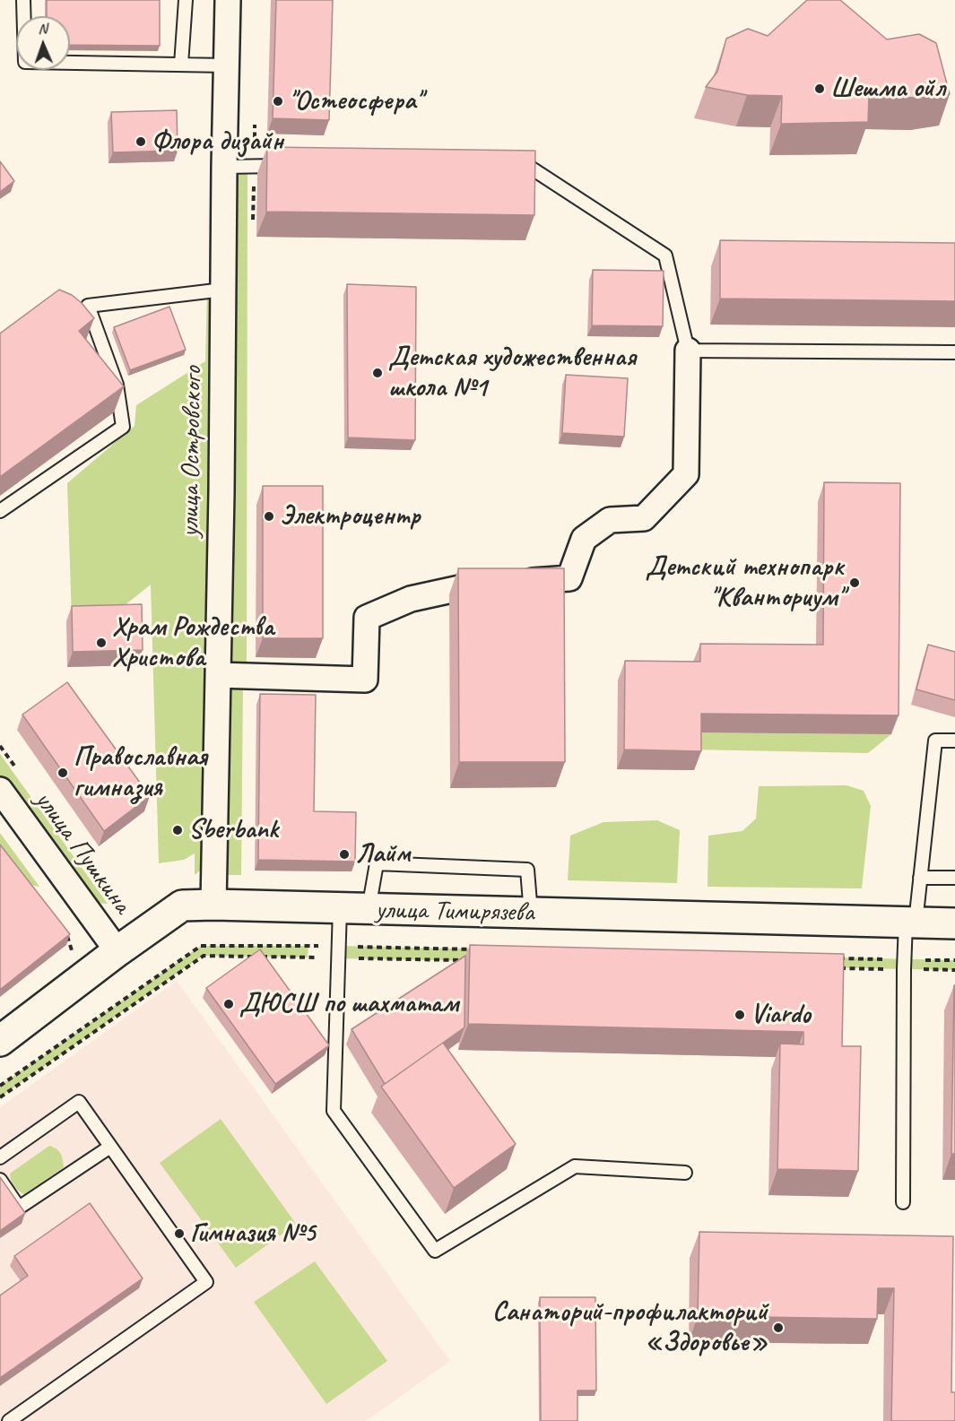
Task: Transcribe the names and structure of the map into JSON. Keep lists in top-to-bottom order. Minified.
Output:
{"streets":{"street":["улица Островского","улица Пушкина","улица Тимирязева"]},"crossings":[["улица Островского","улица Тимирязева"],["улица Пушкина","улица Тимирязева"]],"places":["Шешма ойл","\"Остеосфера\"","Флора дизайн","Детская художественная школа №1","Электроцентр","Детский технопарк \"Кванториум\"","Храм Рождества Христова","Православная гимназия","Sberbank","Лайм","ДЮСШ по шахматам","Viardo","Гимназия №5","Санаторий-профилакторий «Здоровье»"],"north":"top"}
